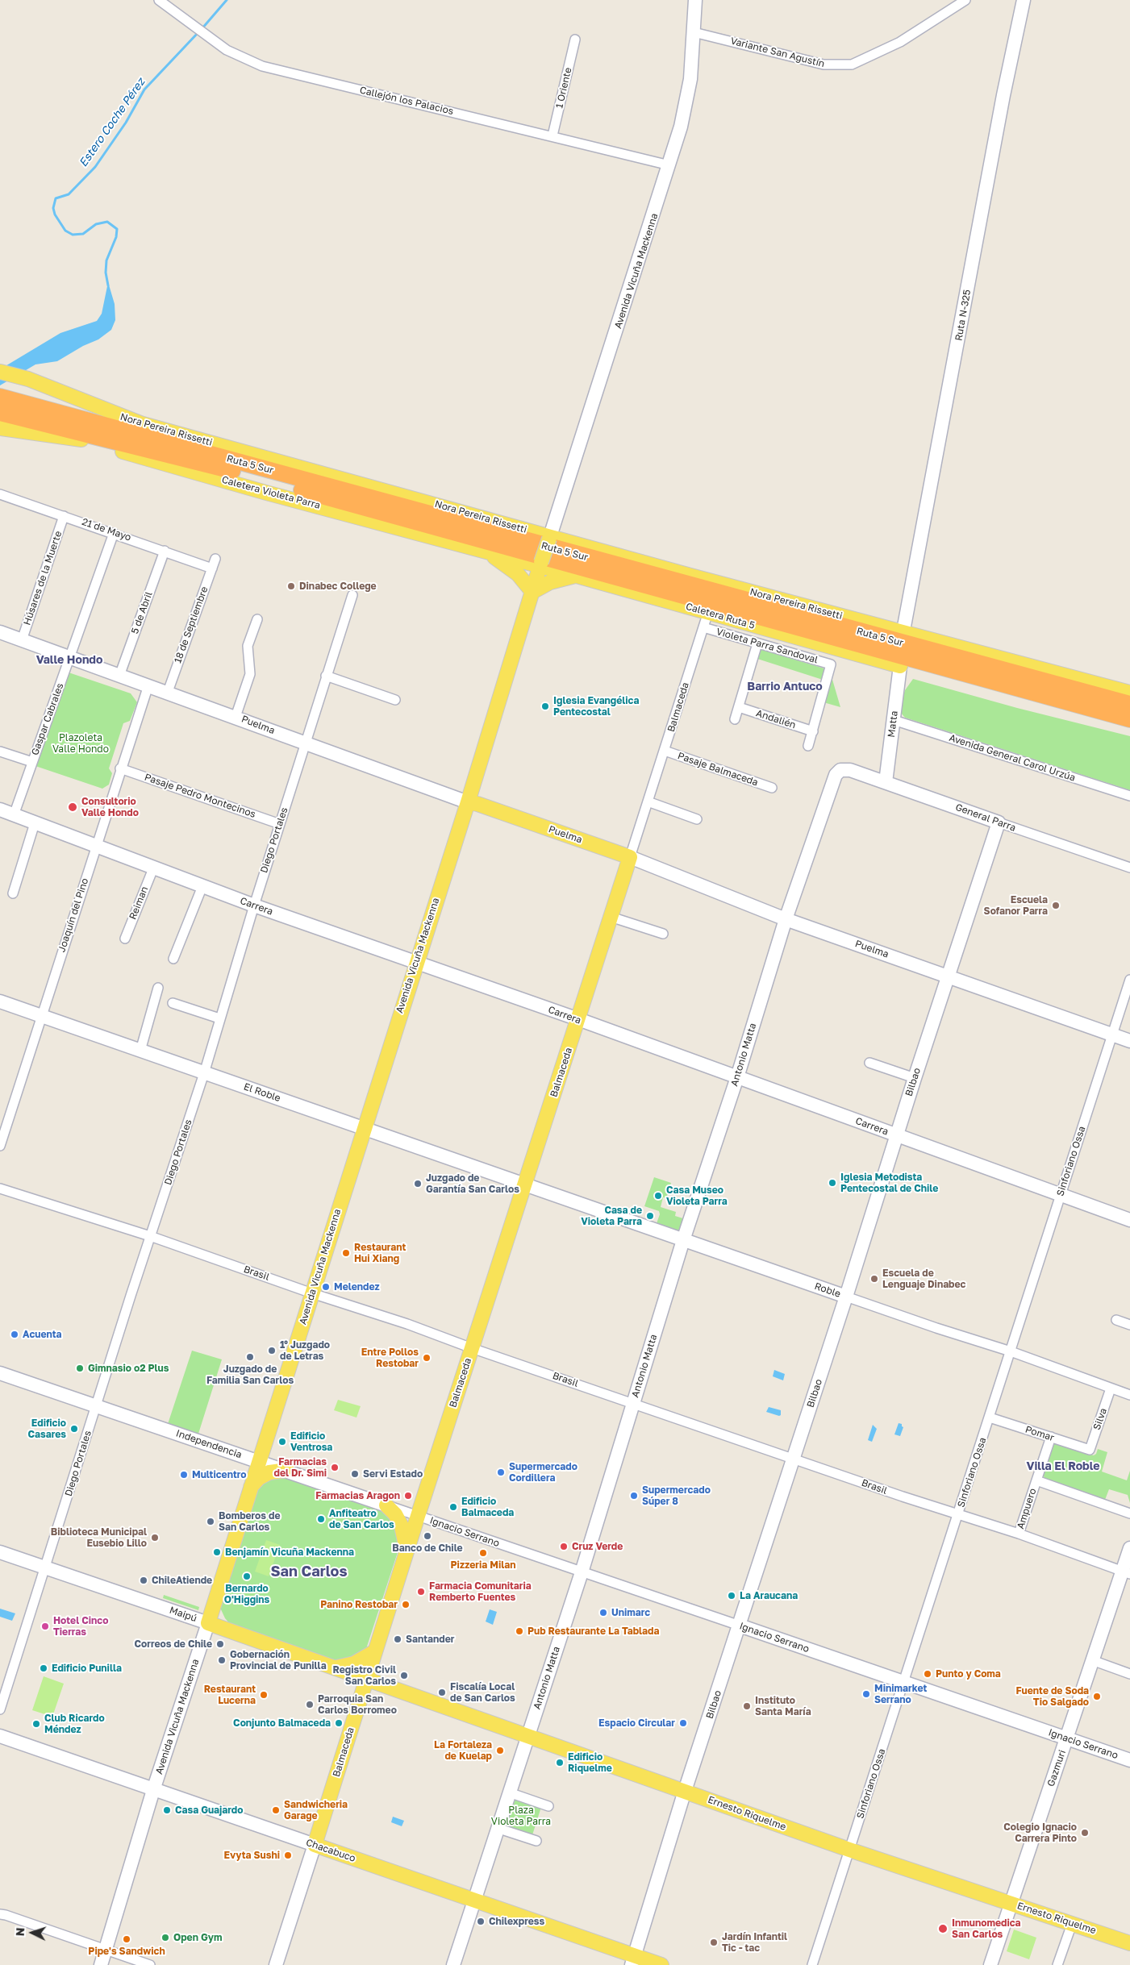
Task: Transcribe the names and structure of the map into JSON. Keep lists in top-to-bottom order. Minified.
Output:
{"streets":{"highway":["Ruta 5 Sur"],"main road":["Avenida Vicuña Mackenna","Nora Pereira Rissetti","Caletera Violeta Parra","Caletera Ruta 5","Balmaceda","Puelma","Maipú","Ernesto Riquelme","Chacabuco"],"street":["Variante San Agustín","1 Oriente","Callejón los Palacios","Ruta N-325","21 de Mayo","Húsares de la Muerte","5 de Abril","18 de Septiembre","Violeta Parra Sandoval","Gaspar Cabrales","Andalién","Matta","Avenida General Carol Urzúa","Pasaje Balmaceda","Pasaje Pedro Montecinos","General Parra","Diego Portales","Reiman","Carrera","Joaquín del Pino","Antonio Matta","Bilbao","El Roble","Sinforiano Ossa","Brasil","Roble","Silva","Pomar","Independencia","Ampuero","Ignacio Serrano","Gazmuri"]},"crossings":[["Variante San Agustín","Avenida Vicuña Mackenna"],["1 Oriente","Callejón los Palacios"],["Callejón los Palacios","Avenida Vicuña Mackenna"],["Avenida Vicuña Mackenna","Nora Pereira Rissetti"],["Avenida Vicuña Mackenna","Caletera Violeta Parra"],["Avenida Vicuña Mackenna","Caletera Ruta 5"],["Avenida Vicuña Mackenna","Puelma"],["Avenida Vicuña Mackenna","Carrera"],["Avenida Vicuña Mackenna","El Roble"],["Avenida Vicuña Mackenna","Brasil"],["Avenida Vicuña Mackenna","Independencia"],["Avenida Vicuña Mackenna","Maipú"],["Avenida Vicuña Mackenna","Chacabuco"],["Ruta N-325","Nora Pereira Rissetti"],["Caletera Violeta Parra","Caletera Ruta 5"],["21 de Mayo","Húsares de la Muerte"],["21 de Mayo","5 de Abril"],["21 de Mayo","18 de Septiembre"],["21 de Mayo","Gaspar Cabrales"],["Húsares de la Muerte","Puelma"],["5 de Abril","Puelma"],["Caletera Ruta 5","Balmaceda"],["Caletera Ruta 5","Matta"],["18 de Septiembre","Puelma"],["Violeta Parra Sandoval","Balmaceda"],["Violeta Parra Sandoval","Andalién"],["Balmaceda","Puelma"],["Balmaceda","Pasaje Balmaceda"],["Balmaceda","Carrera"],["Balmaceda","El Roble"],["Balmaceda","Brasil"],["Balmaceda","Roble"],["Balmaceda","Independencia"],["Balmaceda","Ignacio Serrano"],["Balmaceda","Maipú"],["Balmaceda","Ernesto Riquelme"],["Balmaceda","Chacabuco"],["Gaspar Cabrales","Puelma"],["Gaspar Cabrales","Carrera"],["Matta","Avenida General Carol Urzúa"],["Matta","General Parra"],["Puelma","Diego Portales"],["Puelma","Joaquín del Pino"],["Puelma","Antonio Matta"],["Puelma","Bilbao"],["Puelma","Sinforiano Ossa"],["Pasaje Pedro Montecinos","Diego Portales"],["Pasaje Pedro Montecinos","Joaquín del Pino"],["General Parra","Antonio Matta"],["General Parra","Bilbao"],["Diego Portales","Carrera"],["Diego Portales","El Roble"],["Diego Portales","Brasil"],["Diego Portales","Independencia"],["Diego Portales","Maipú"],["Reiman","Carrera"],["Carrera","Joaquín del Pino"],["Carrera","Antonio Matta"],["Carrera","Bilbao"],["Carrera","Sinforiano Ossa"],["Joaquín del Pino","El Roble"],["Antonio Matta","Brasil"],["Antonio Matta","Roble"],["Antonio Matta","Ignacio Serrano"],["Antonio Matta","Ernesto Riquelme"],["Antonio Matta","Chacabuco"],["Bilbao","Brasil"],["Bilbao","Roble"],["Bilbao","Ignacio Serrano"],["Bilbao","Ernesto Riquelme"],["Bilbao","Chacabuco"],["El Roble","Roble"],["Sinforiano Ossa","Brasil"],["Sinforiano Ossa","Roble"],["Sinforiano Ossa","Pomar"],["Sinforiano Ossa","Ignacio Serrano"],["Sinforiano Ossa","Ernesto Riquelme"],["Brasil","Ampuero"],["Brasil","Gazmuri"],["Roble","Silva"],["Silva","Pomar"],["Pomar","Ampuero"],["Independencia","Ignacio Serrano"],["Ignacio Serrano","Gazmuri"],["Maipú","Ernesto Riquelme"],["Gazmuri","Ernesto Riquelme"]],"districts":["Valle Hondo","Barrio Antuco","Villa El Roble","San Carlos"],"water":["Estero Coche Pérez"],"parks":["Plazoleta Valle Hondo","Plaza Violeta Parra"],"places":["Dinabec College","Iglesia Evangélica Pentecostal","Consultorio Valle Hondo","Escuela Sofanor Parra","Iglesia Metodista Pentecostal de Chile","Juzgado de Garantía San Carlos","Casa Museo Violeta Parra","Casa de Violeta Parra","Restaurant Hui Xiang","Escuela de Lenguaje Dinabec","Melendez","Acuenta","1° Juzgado de Letras","Juzgado de Familia San Carlos","Entre Pollos Restobar","Gimnasio o2 Plus","Edificio Casares","Edificio Ventrosa","Farmacias del Dr. Simi","Supermercado Cordillera","Servi Estado","Multicentro","Farmacias Aragon","Supermercado Súper 8","Edificio Balmaceda","Anfiteatro de San Carlos","Bomberos de San Carlos","Banco de Chile","Biblioteca Municipal Eusebio Lillo","Cruz Verde","Benjamín Vicuña Mackenna","Pizzeria Milan","Bernardo O'Higgins","ChileAtiende","Farmacia Comunitaria Remberto Fuentes","La Araucana","Panino Restobar","Unimarc","Hotel Cinco Tierras","Pub Restaurante La Tablada","Santander","Correos de Chile","Gobernación Provincial de Punilla","Edificio Punilla","Punto y Coma","Registro Civil San Carlos","Fiscalía Local de San Carlos","Minimarket Serrano","Restaurant Lucerna","Fuente de Soda Tio Salgado","Parroquia San Carlos Borromeo","Instituto Santa María","Conjunto Balmaceda","Espacio Circular","Club Ricardo Méndez","La Fortaleza de Kuelap","Edificio Riquelme","Casa Guajardo","Sandwicheria Garage","Colegio Ignacio Carrera Pinto","Evyta Sushi","Chilexpress","Inmunomedica San Carlos","Open Gym","Pipe's Sandwich","Jardín Infantil Tic - tac"],"north":"left"}
